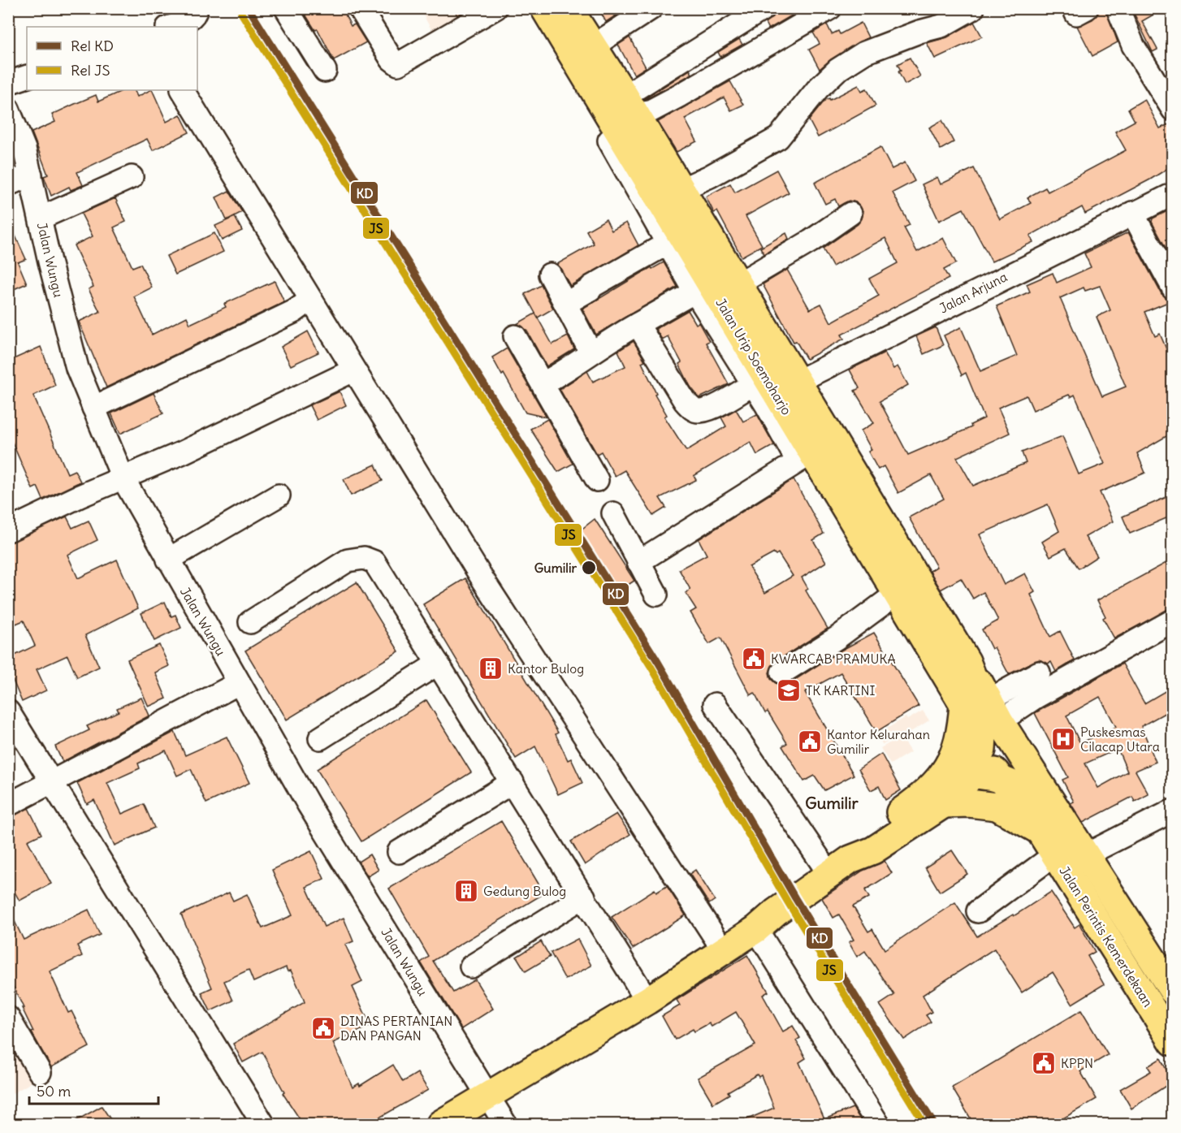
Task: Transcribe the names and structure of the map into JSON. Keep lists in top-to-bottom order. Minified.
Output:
{"streets":{"main road":["Jalan Urip Soemoharjo","Jalan Perintis Kemerdekaan"],"street":["Jalan Wungu","Jalan Arjuna"]},"crossings":[["Jalan Arjuna","Jalan Urip Soemoharjo"],["Jalan Urip Soemoharjo","Jalan Perintis Kemerdekaan"]],"districts":["Gumilir"],"places":{"other":["Gumilir"],"public building":["KWARCAB PRAMUKA","Kantor Kelurahan Gumilir","DINAS PERTANIAN DAN PANGAN","KPPN"],"building":["Kantor Bulog","Gedung Bulog"],"school or university":["TK KARTINI"],"hospital":["Puskesmas Cilacap Utara"]},"lines":["rail line KD","rail line JS"],"legend":["Rel KD","Rel JS"],"scale_bar":"50 m"}
